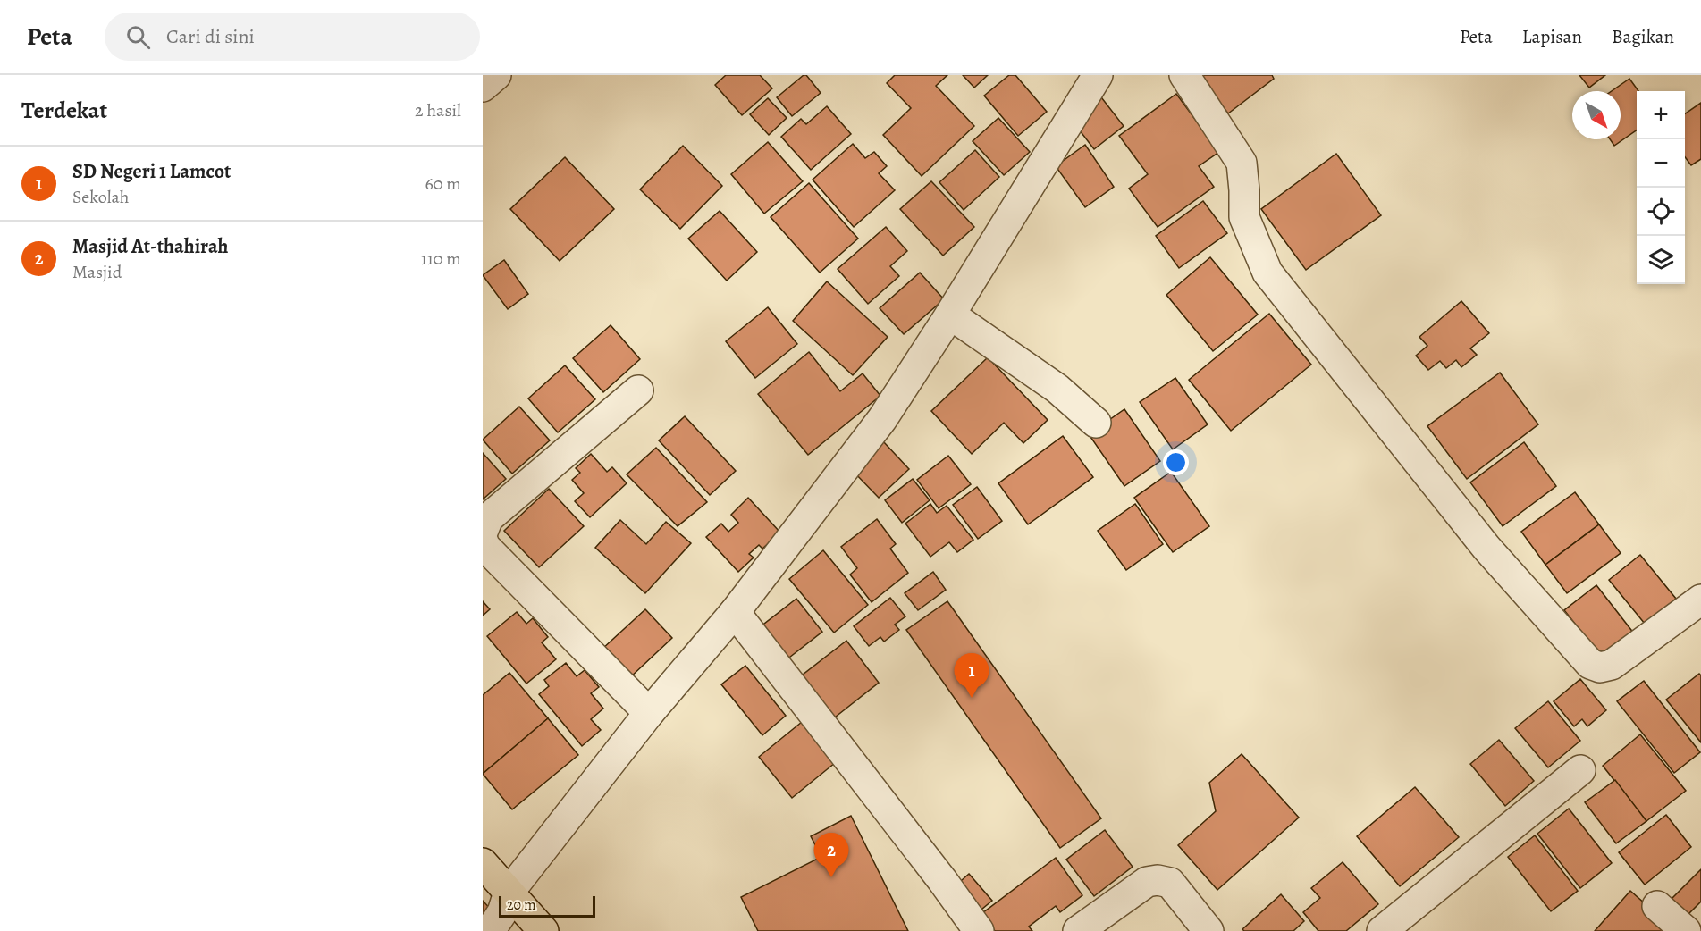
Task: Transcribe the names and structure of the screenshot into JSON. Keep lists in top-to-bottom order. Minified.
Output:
{"scale_bar":"20 m","north":"bottom right","page":{"header":"Peta","search":"Cari di sini","nav":["Peta","Lapisan","Bagikan"],"heading":["Terdekat","2 hasil"],"map_buttons":["+","−"],"list":[{"mark":"1","name":"SD Negeri 1 Lamcot","note":"Sekolah","value":"60 m"},{"mark":"2","name":"Masjid At-thahirah","note":"Masjid","value":"110 m"}],"pins":["1","2"],"scale":"20 m"}}
